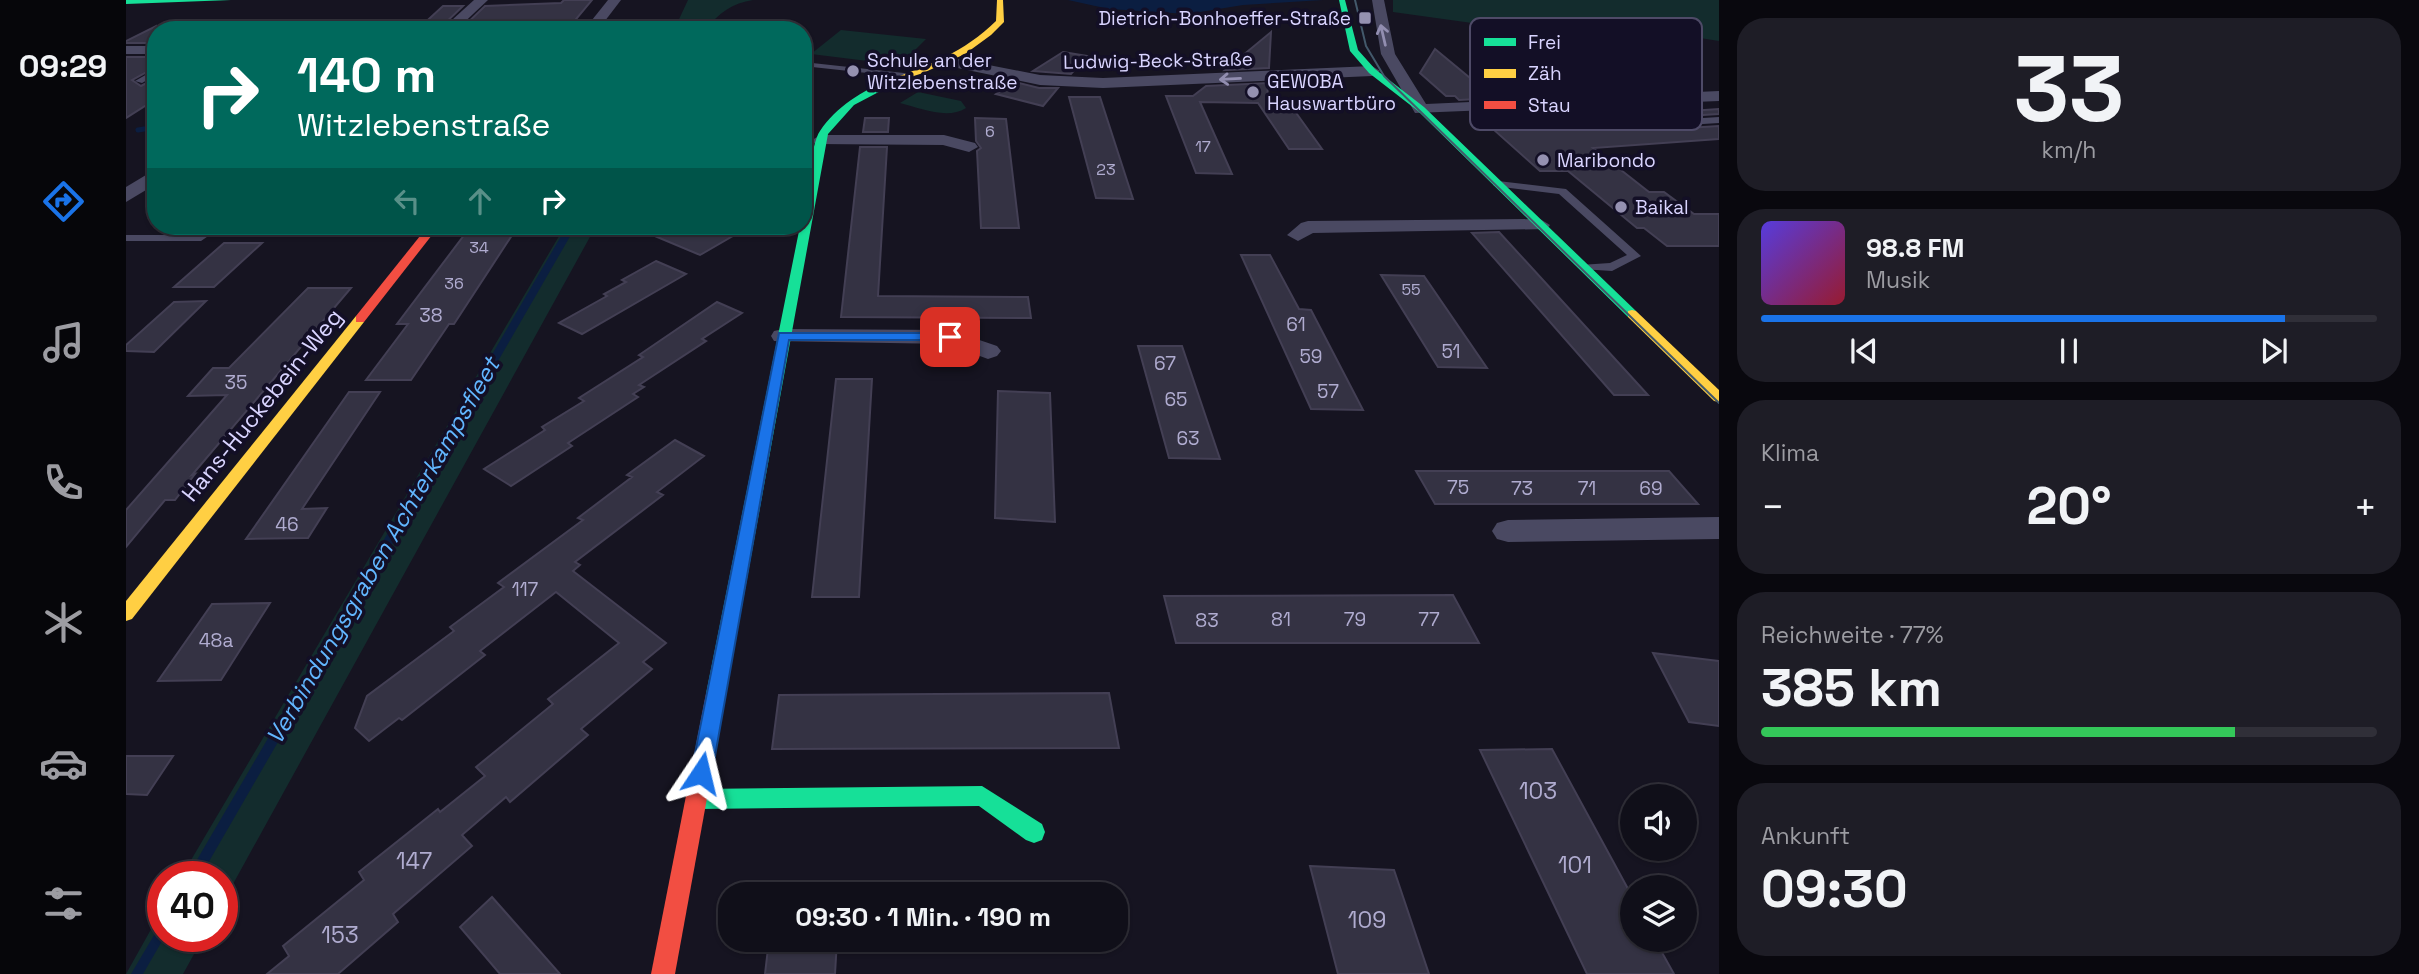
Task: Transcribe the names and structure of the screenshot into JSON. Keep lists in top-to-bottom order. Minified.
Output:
{"streets":{"street":["Ludwig-Beck-Straße","Hans-Huckebein-Weg"]},"one_way":["Ludwig-Beck-Straße"],"water":["Verbindungsgraben Achterkampsfleet"],"places":{"transit":["Dietrich-Bonhoeffer-Straße"],"other":["Schule an der Witzlebenstraße","GEWOBA Hauswartbüro","Maribondo","Baikal"]},"house_numbers":["6","17","23","34","36","55","38","61","51","59","67","35","57","65","63","75","73","71","69","46","117","81","79","77","83","48a","103","147","101","109","153"],"legend":["Frei","Zäh","Stau"],"page":{"tabs":"09:29","tile":[["33","km/h"],"Klima",["Reichweite · 77%","385 km"],["Ankunft","09:30"]],"turn":["140 m","Witzlebenstraße"],"song":["98.8 FM","Musik"],"heat":["−","20°","+"],"limit":"40","trip":"09:30 · 1 Min. · 190 m"}}
